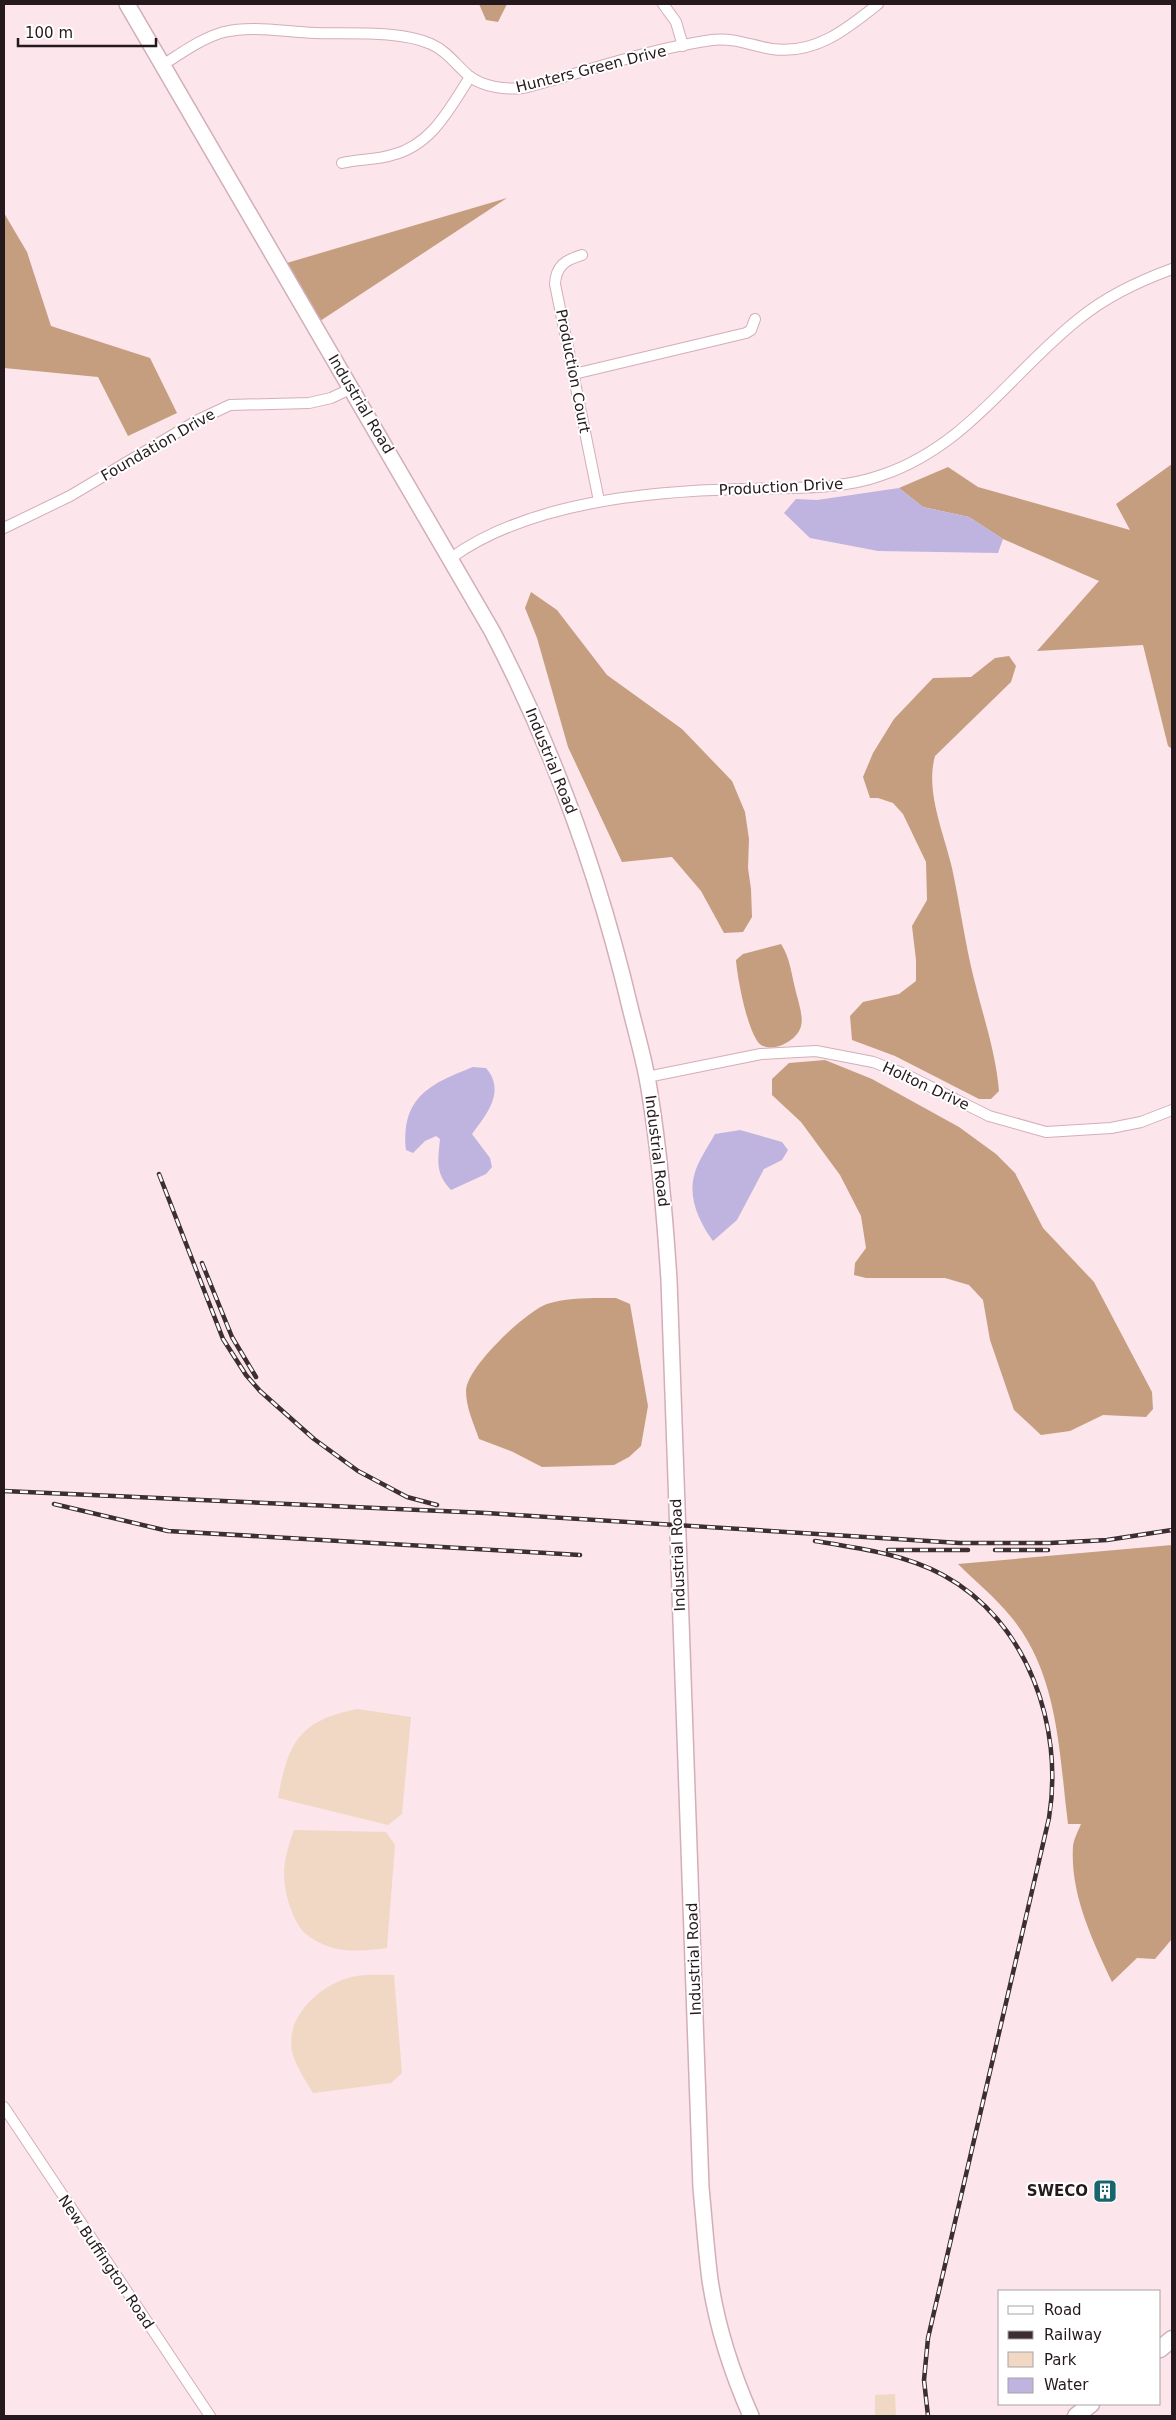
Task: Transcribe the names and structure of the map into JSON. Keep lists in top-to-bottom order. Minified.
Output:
{"streets":{"main road":["Industrial Road"],"street":["Hunters Green Drive","Production Court","Foundation Drive","Production Drive","Holton Drive","New Buffington Road"]},"crossings":[["Hunters Green Drive","Industrial Road"],["Production Court","Production Drive"],["Industrial Road","Foundation Drive"],["Industrial Road","Production Drive"],["Industrial Road","Holton Drive"]],"places":{"building":["SWECO"]},"legend":["Road","Railway","Park","Water"],"scale_bar":"100 m"}
